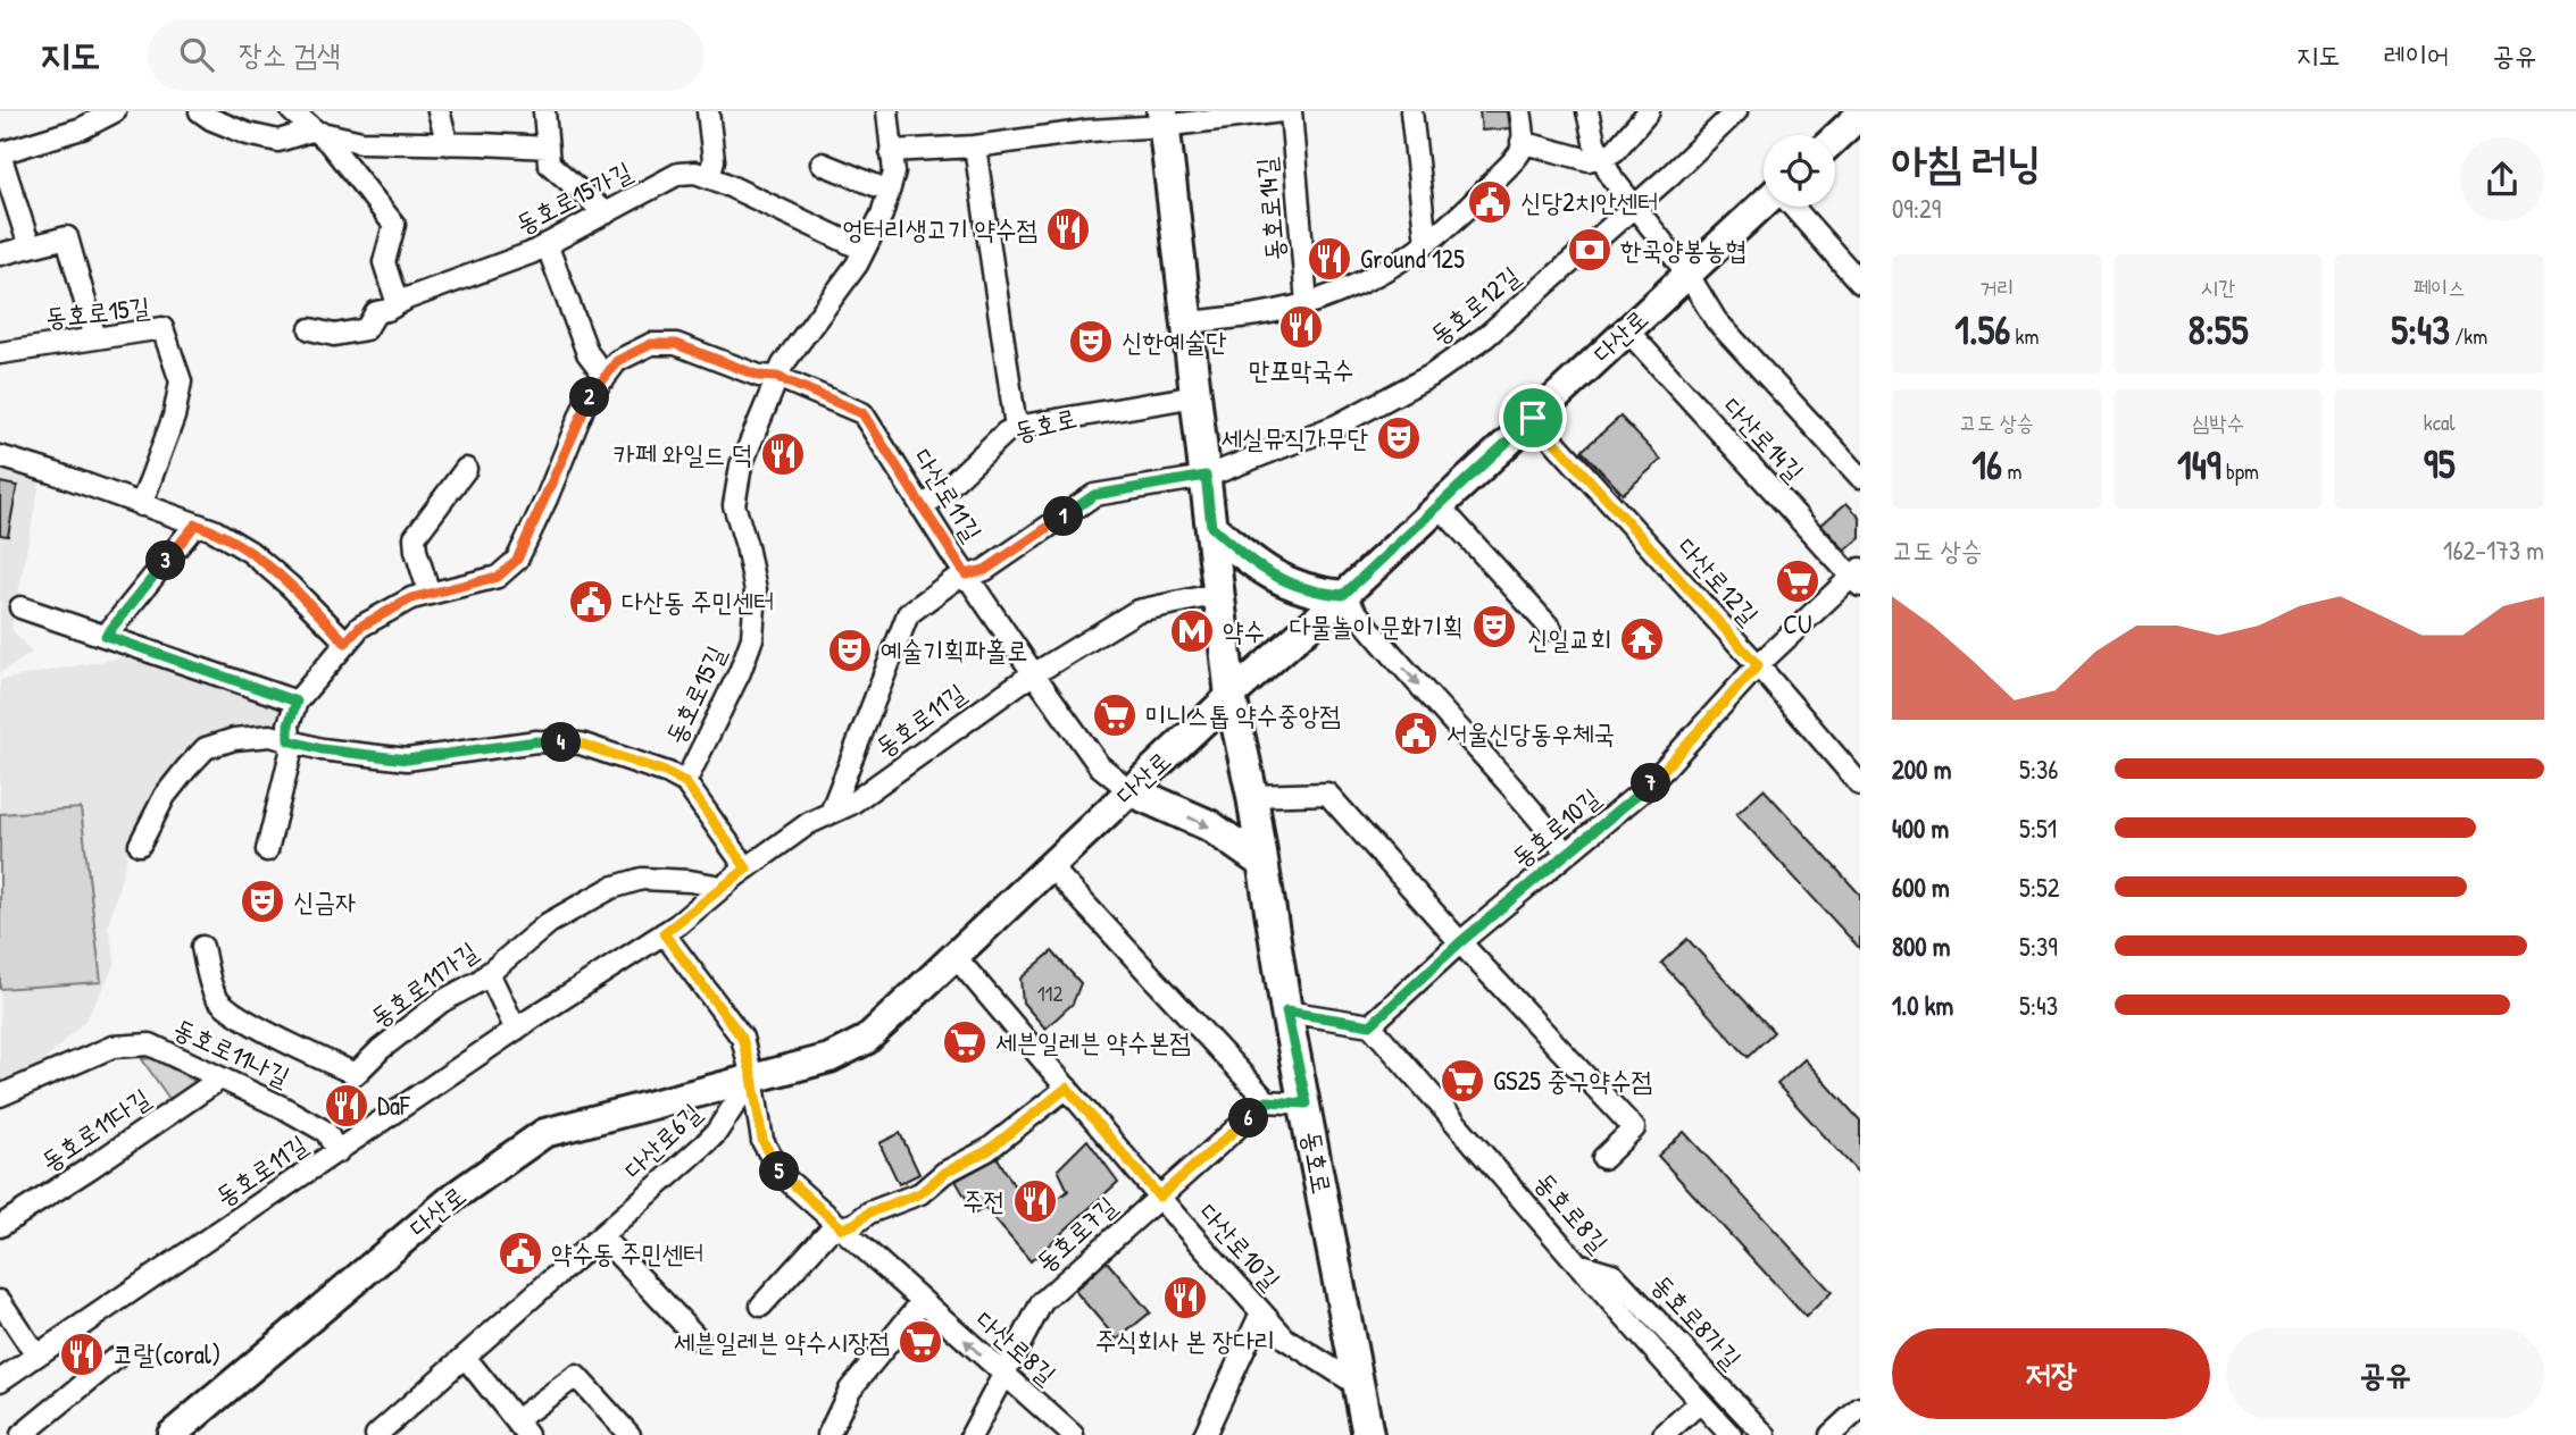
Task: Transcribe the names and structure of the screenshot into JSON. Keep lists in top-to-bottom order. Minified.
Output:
{"streets":{"main road":["다산로","동호로"],"street":["동호로15가길","동호로14길","동호로12길","동호로15길","다산로14길","다산로11길","다산로12길","동호로11길","동호로10길","동호로11가길","동호로11나길","동호로11다길","다산로6길","동호로8길","동호로7길","다산로10길","동호로8가길","다산로8길"]},"crossings":[["동호로15가길","동호로15길"],["동호로12길","동호로"],["동호로15길","다산로11길"],["다산로","동호로"],["다산로","다산로14길"],["다산로","다산로11길"],["다산로","다산로12길"],["다산로","다산로6길"],["다산로","다산로10길"],["다산로","다산로8길"],["동호로","다산로11길"],["동호로","동호로11길"],["동호로","다산로10길"],["다산로14길","동호로10길"],["다산로11길","동호로11길"],["다산로12길","동호로10길"],["동호로11길","동호로11가길"],["동호로11길","동호로11나길"],["동호로10길","동호로8길"],["동호로11나길","동호로11다길"],["다산로6길","다산로8길"],["동호로8길","동호로8가길"],["동호로7길","다산로10길"],["동호로7길","다산로8길"]],"places":{"public building":["신당2치안센터","다산동 주민센터","서울신당동우체국","약수동 주민센터"],"restaurant":["엉터리생고기 약수점","Ground 125","만포막국수","카페 와일드 덕","DaF","주전","주식회사 본 장다리","코랄(coral)"],"bank":["한국양봉농협"],"theatre":["신한예술단","세실뮤직가무단","다물놀이 문화기획","예술기획파홀로","신금자"],"supermarket":["CU","미니스톱 약수중앙점","세븐일레븐 약수본점","GS25 중구약수점","세븐일레븐 약수시장점"],"metro station":["약수"],"temple":["신일교회"]},"house_numbers":["112"],"page":{"header":"지도","search":"장소 검색","nav":["지도","레이어","공유"],"heading":["아침 러닝","09:29"],"stats":[["거리","1.56 km"],["시간","8:55"],["페이스","5:43 /km"],["고도 상승","16 m"],["심박수","149 bpm"],["kcal","95"]],"pins":["2","1","3","4","7","6","5"],"chart":["고도 상승","162–173 m"],"list":[{"name":"200 m","note":"5:36"},{"name":"400 m","note":"5:51"},{"name":"600 m","note":"5:52"},{"name":"800 m","note":"5:39"},{"name":"1.0 km","note":"5:43"}],"buttons":["저장","공유"]}}
